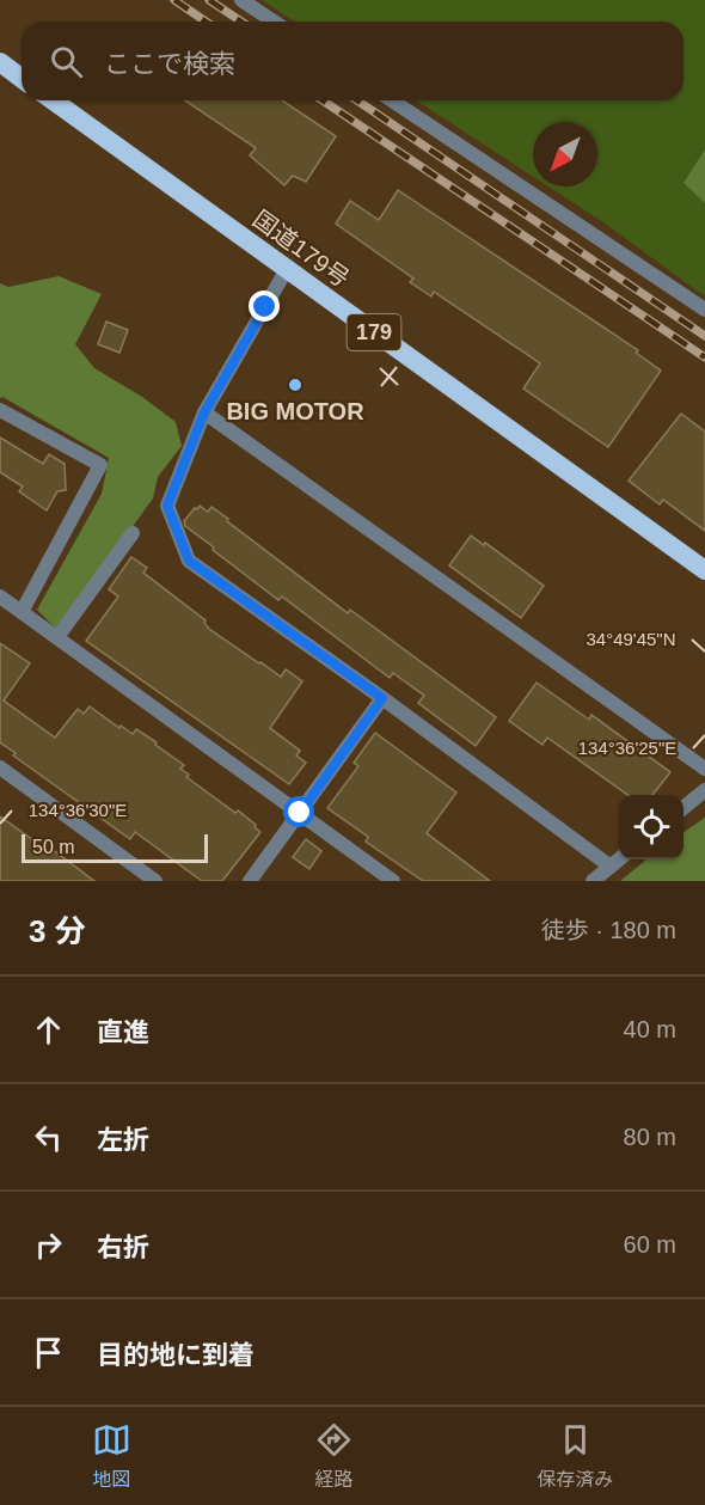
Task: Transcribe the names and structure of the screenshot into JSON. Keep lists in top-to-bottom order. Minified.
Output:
{"streets":{"highway":["国道179号","179"]},"places":["BIG MOTOR"],"scale_bar":"50 m","north":"bottom left","page":{"search":"ここで検索","scale":"50 m","heading":["3 分","徒歩 · 180 m"],"list":[["直進","40 m"],["左折","80 m"],["右折","60 m"],"目的地に到着"],"nav":["地図","経路","保存済み"]},"coordinates":["34°49'45\"N","134°36'25\"E","134°36'30\"E"]}
